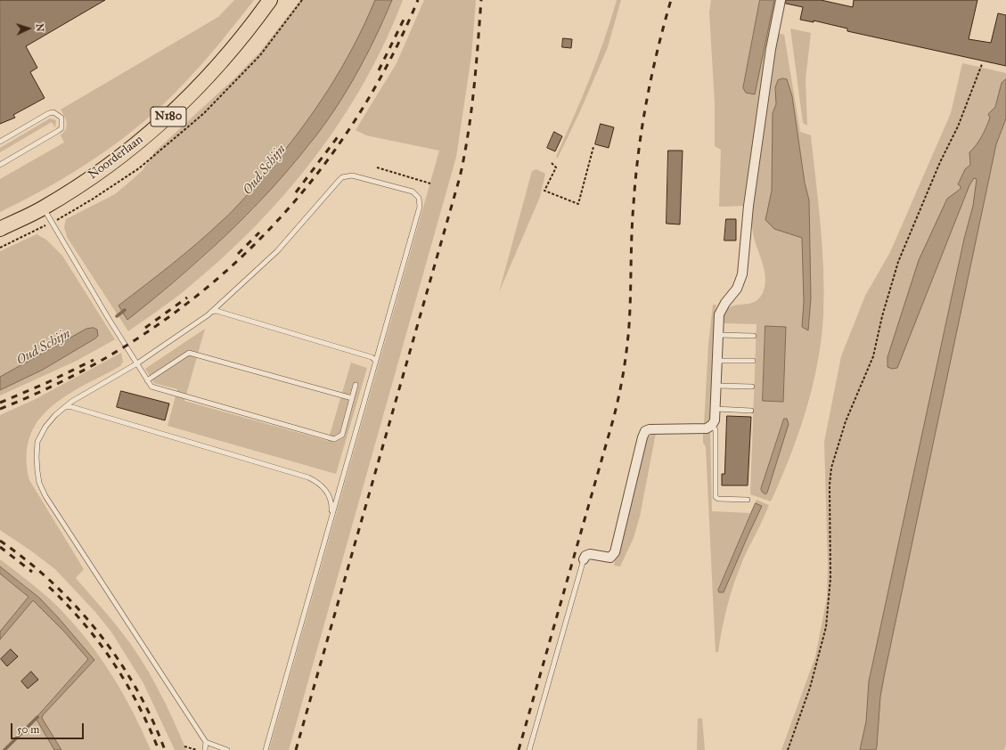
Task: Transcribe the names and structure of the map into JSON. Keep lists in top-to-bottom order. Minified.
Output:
{"streets":{"main road":["N180","Noorderlaan"]},"water":["Oud Schijn"],"scale_bar":"50 m","north":"right"}
